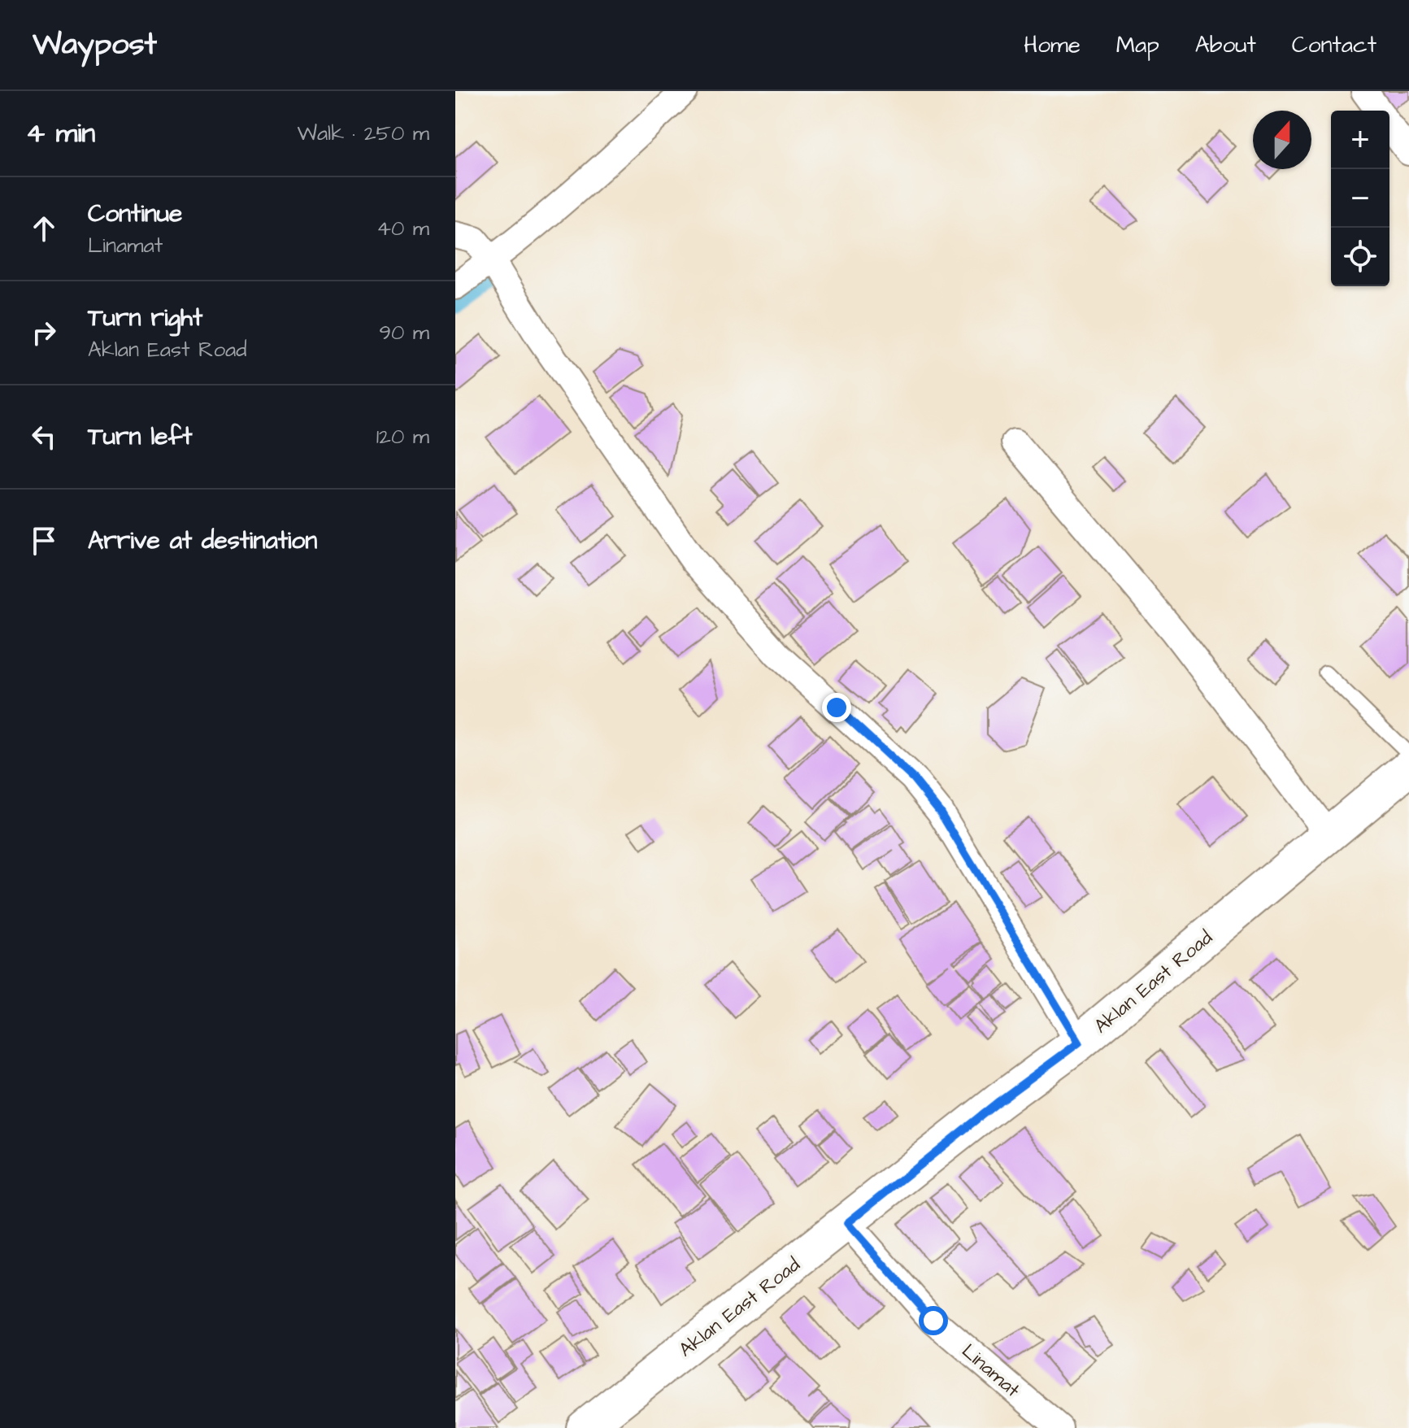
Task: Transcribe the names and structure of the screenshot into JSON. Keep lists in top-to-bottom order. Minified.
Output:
{"streets":{"main road":["Aklan East Road"],"street":["Linamat"]},"crossings":[["Aklan East Road","Linamat"]],"north":"top","page":{"header":"Waypost","nav":["Home","Map","About","Contact"],"heading":["4 min","Walk · 250 m"],"map_buttons":["+","−"],"list":[["Continue","Linamat","40 m"],["Turn right","Aklan East Road","90 m"],["Turn left","120 m"],"Arrive at destination"]}}
